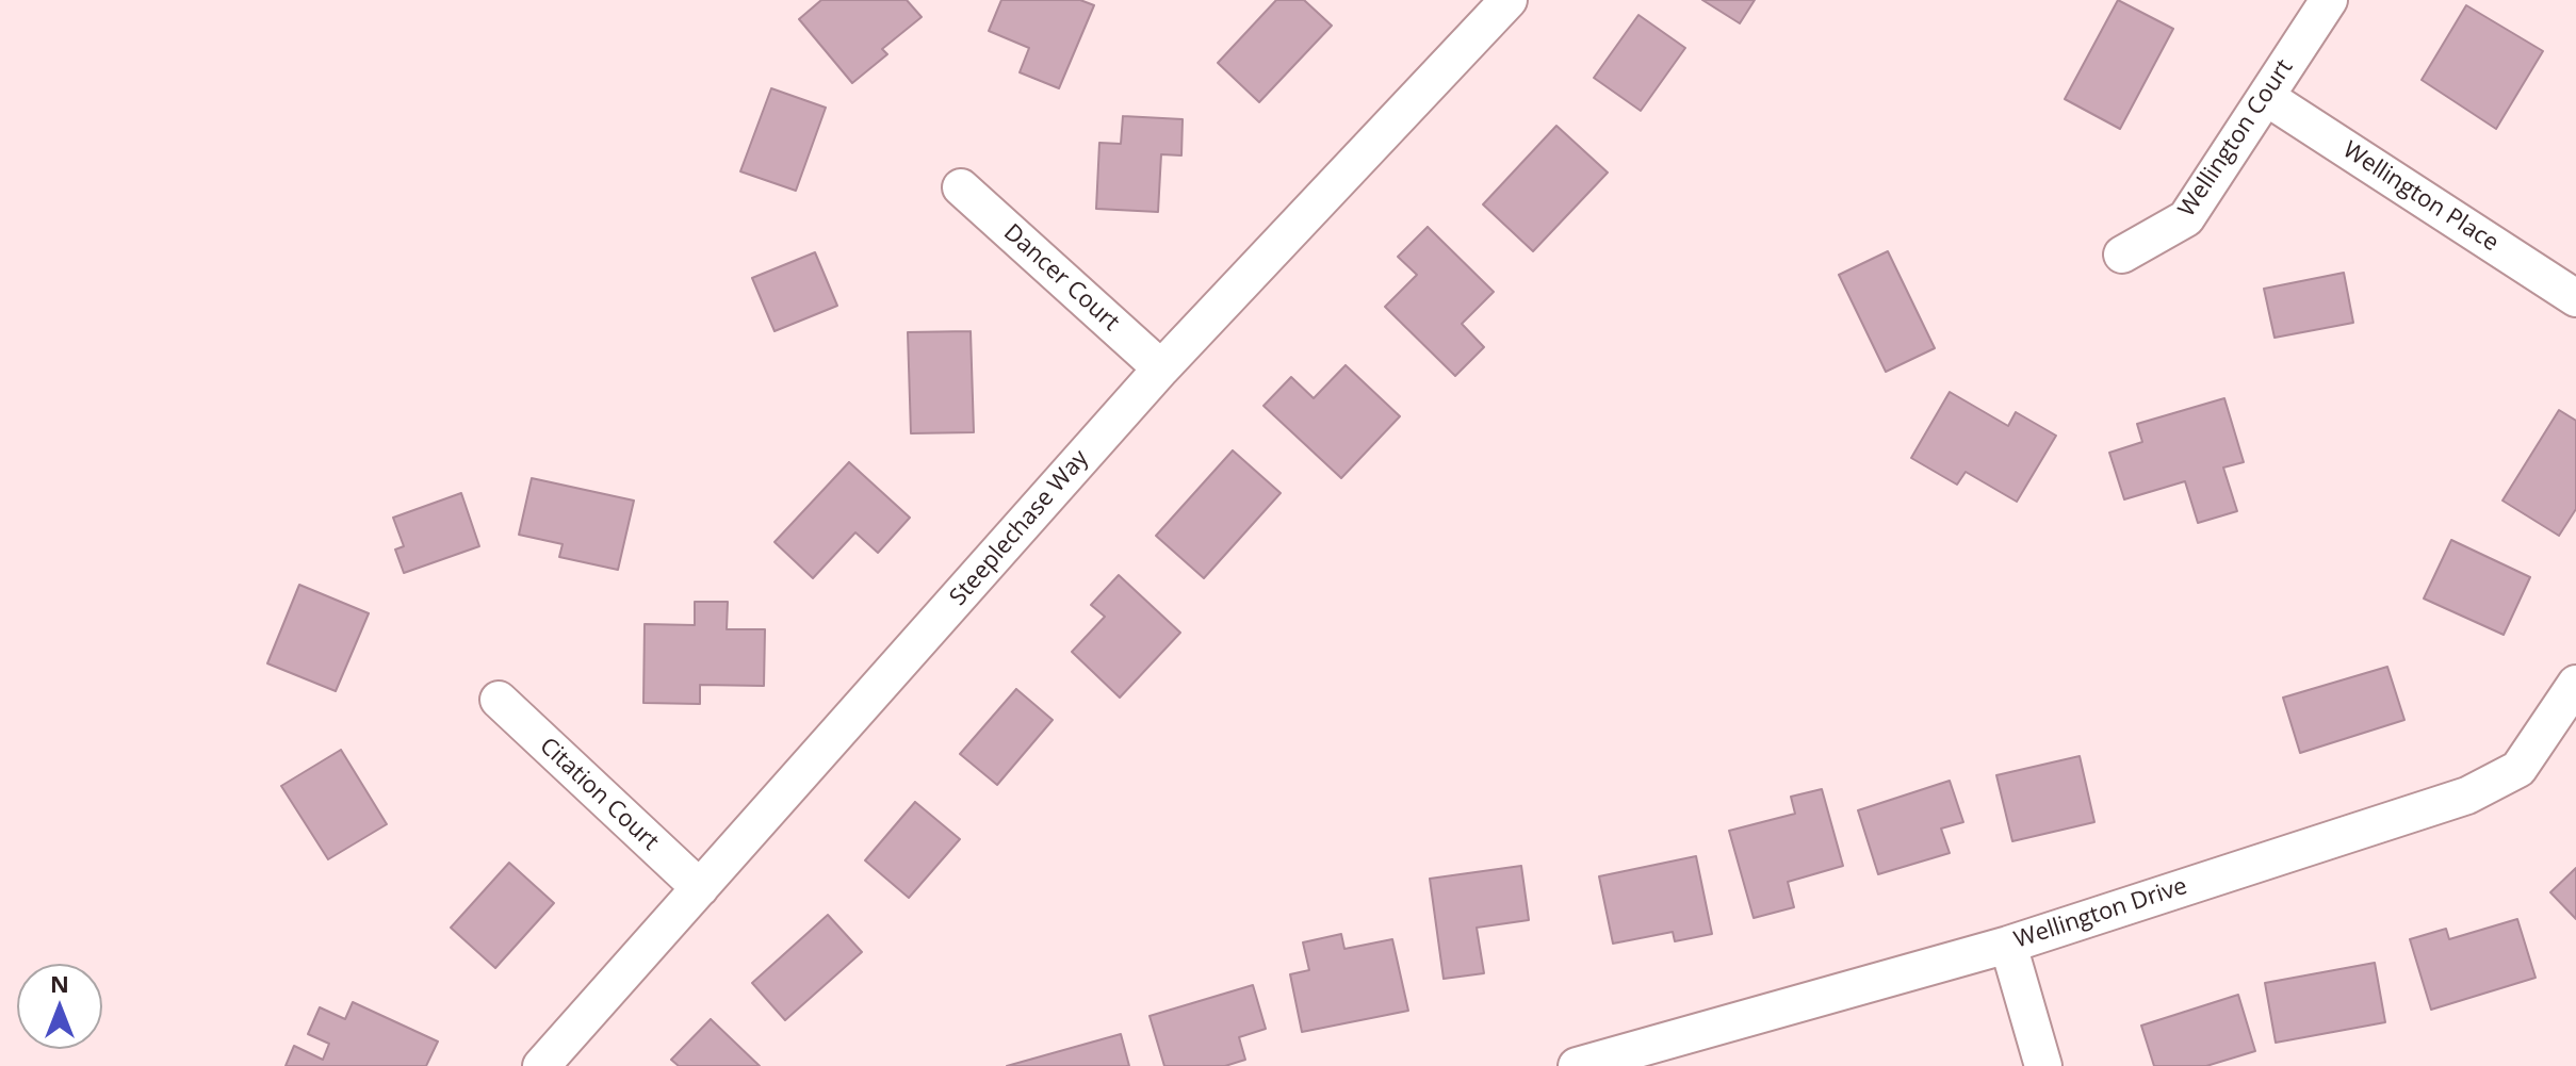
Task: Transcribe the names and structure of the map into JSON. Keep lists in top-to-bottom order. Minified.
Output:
{"streets":{"street":["Wellington Court","Wellington Place","Dancer Court","Steeplechase Way","Citation Court","Wellington Drive"]},"crossings":[["Wellington Court","Wellington Place"],["Dancer Court","Steeplechase Way"],["Steeplechase Way","Citation Court"]],"north":"top"}
